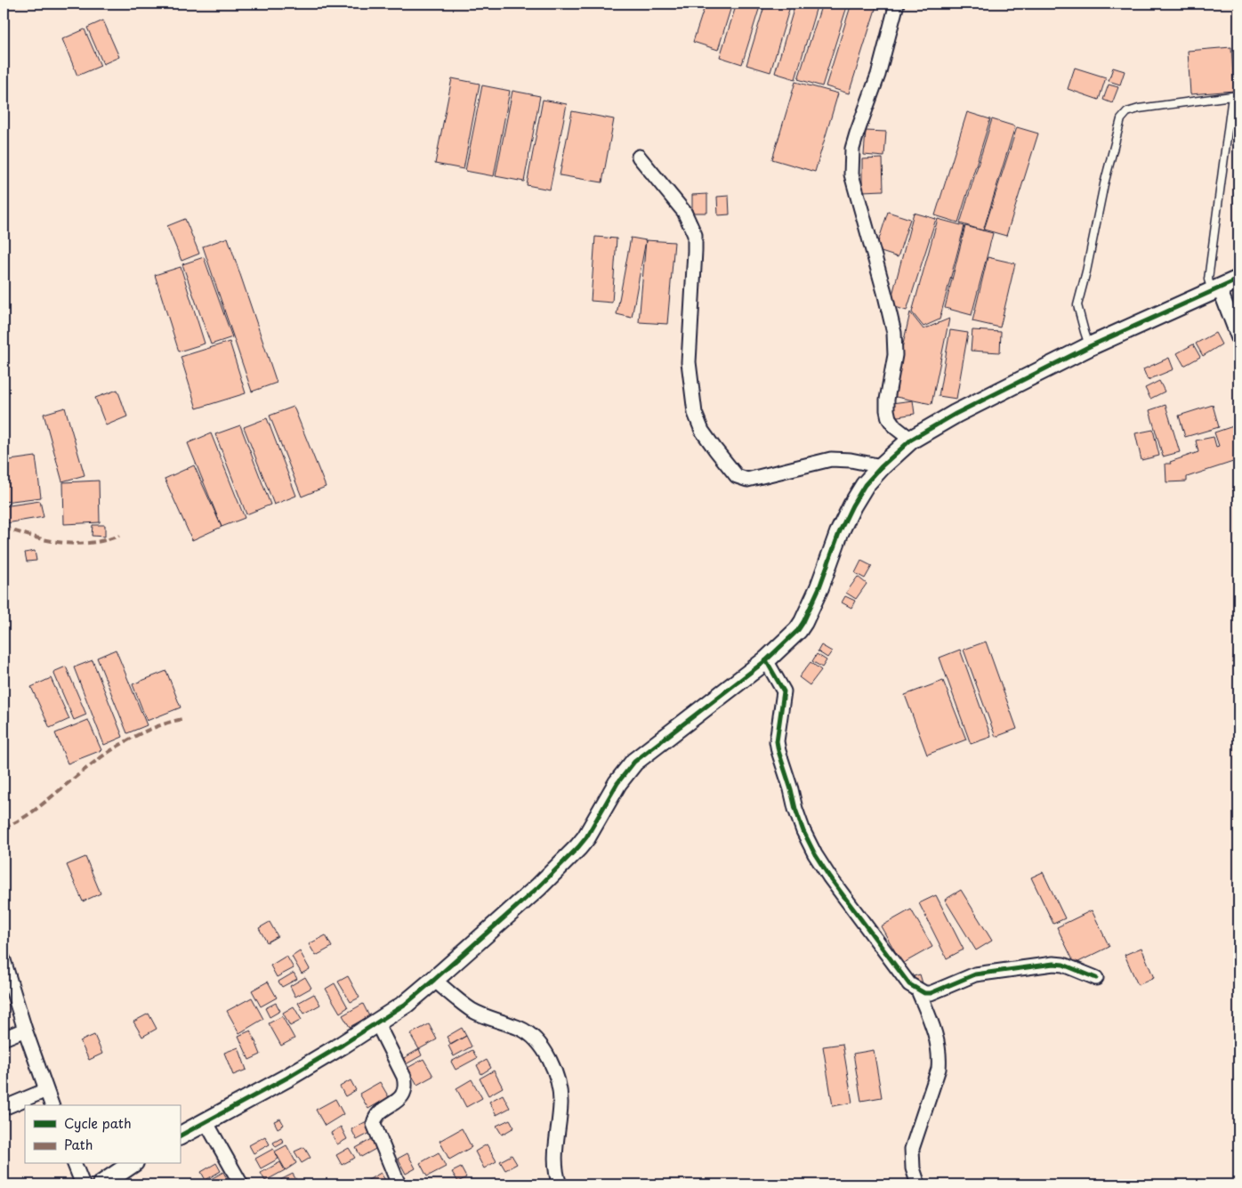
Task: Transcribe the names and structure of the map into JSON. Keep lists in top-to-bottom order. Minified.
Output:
{"legend":["Cycle path","Path"]}
